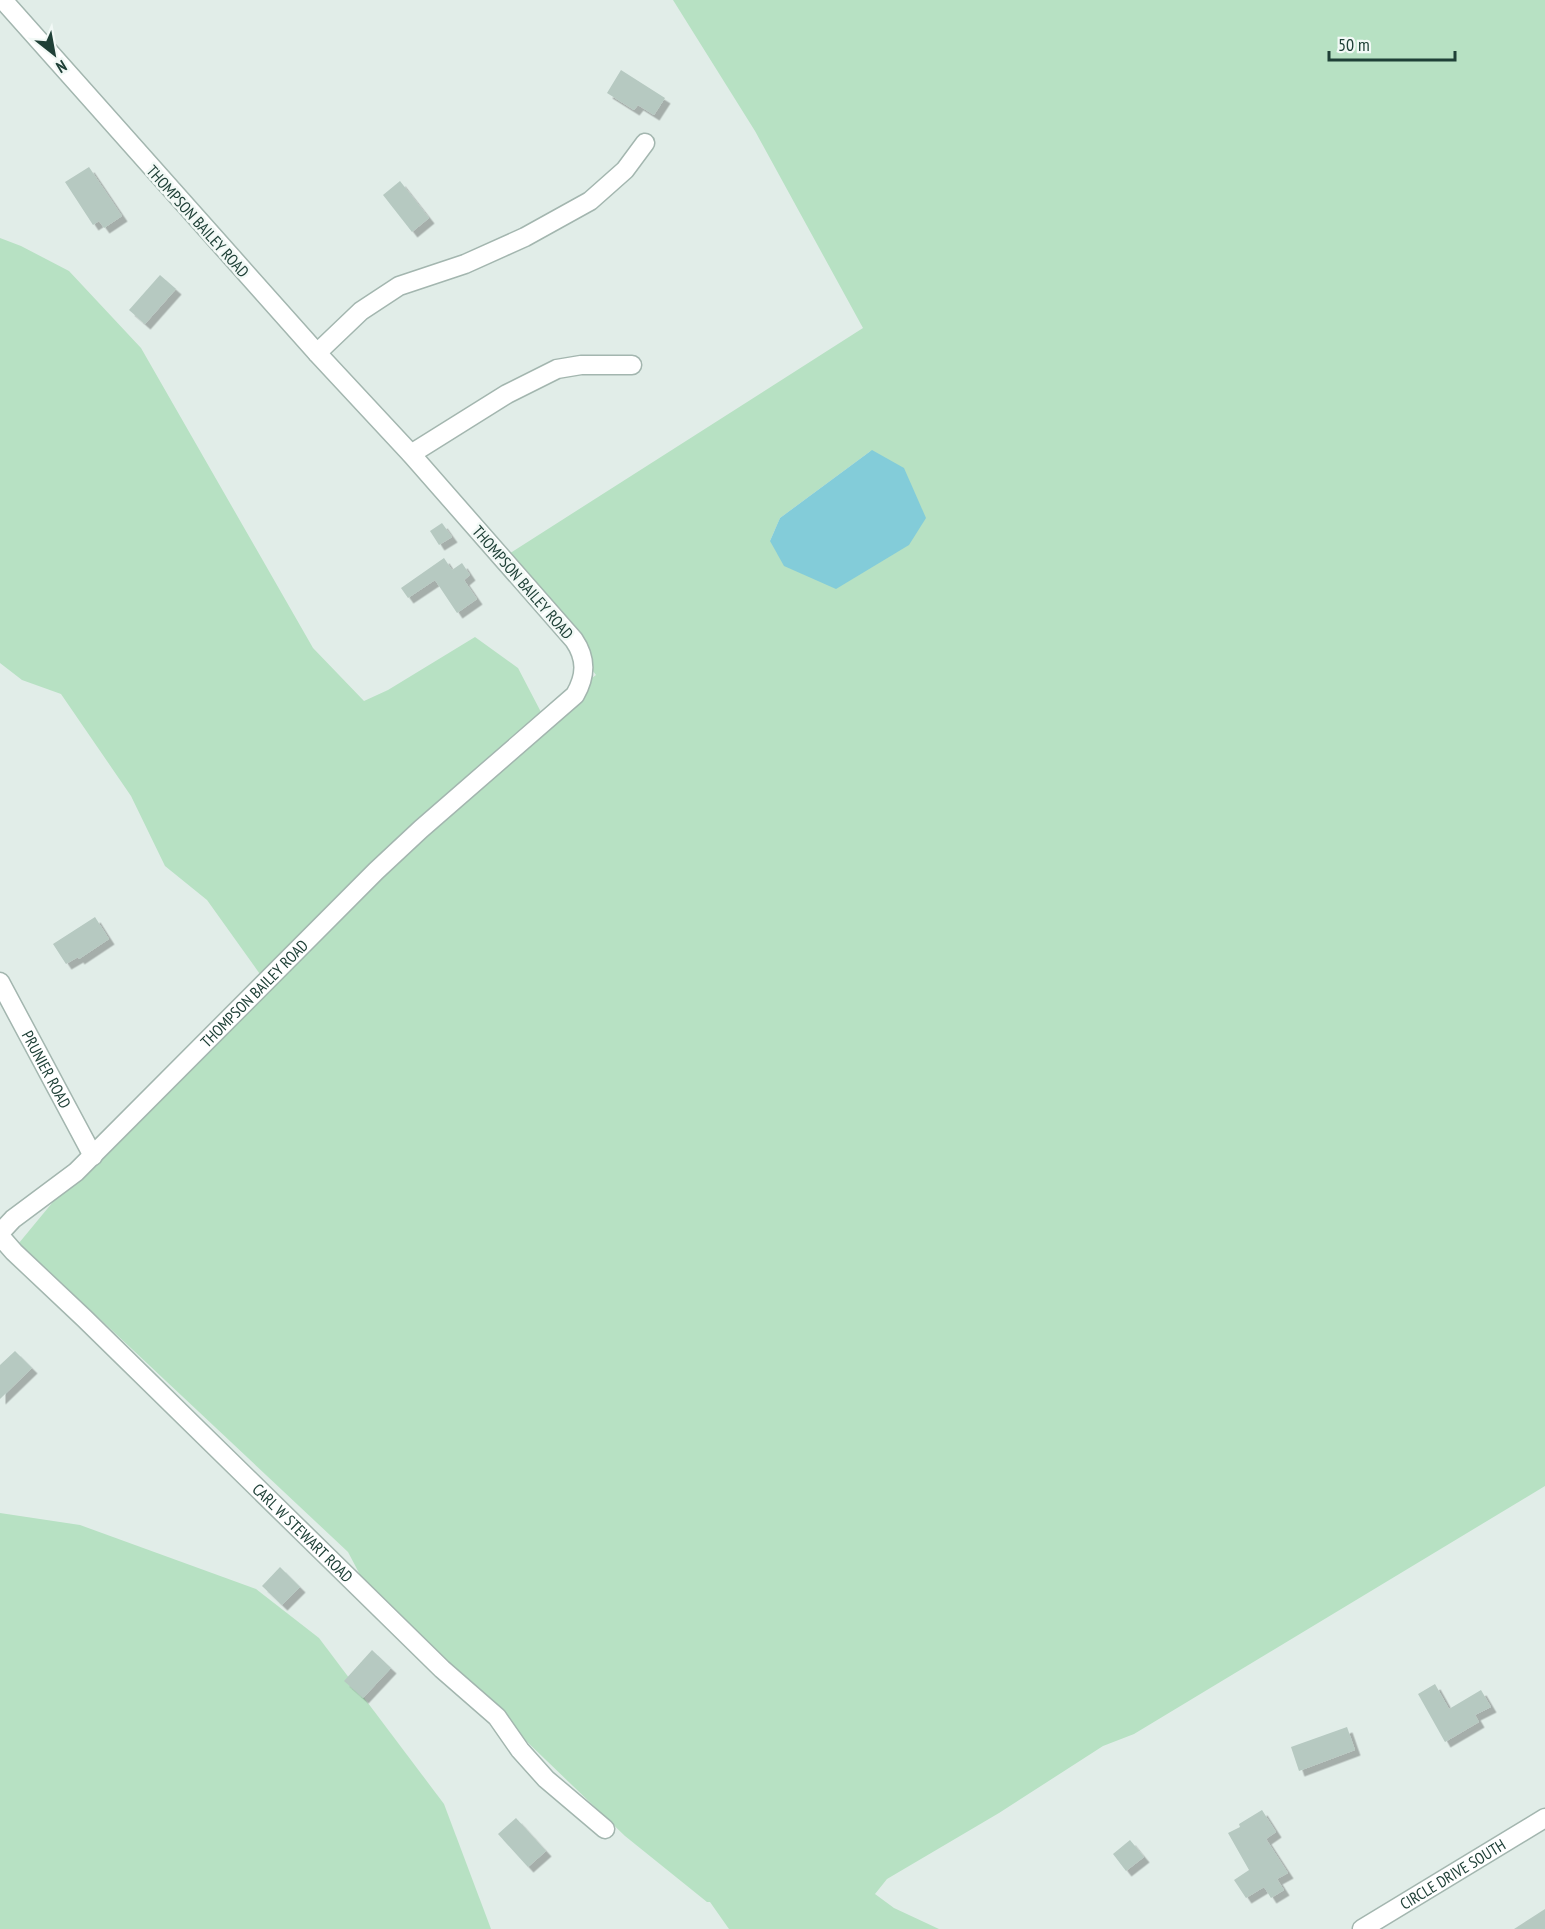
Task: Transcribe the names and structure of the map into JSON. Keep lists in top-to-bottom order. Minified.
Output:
{"streets":{"street":["THOMPSON BAILEY ROAD","PRUNIER ROAD","CARL W STEWART ROAD","CIRCLE DRIVE SOUTH"]},"crossings":[["THOMPSON BAILEY ROAD","PRUNIER ROAD"],["THOMPSON BAILEY ROAD","CARL W STEWART ROAD"]],"scale_bar":"50 m","north":"bottom right"}
